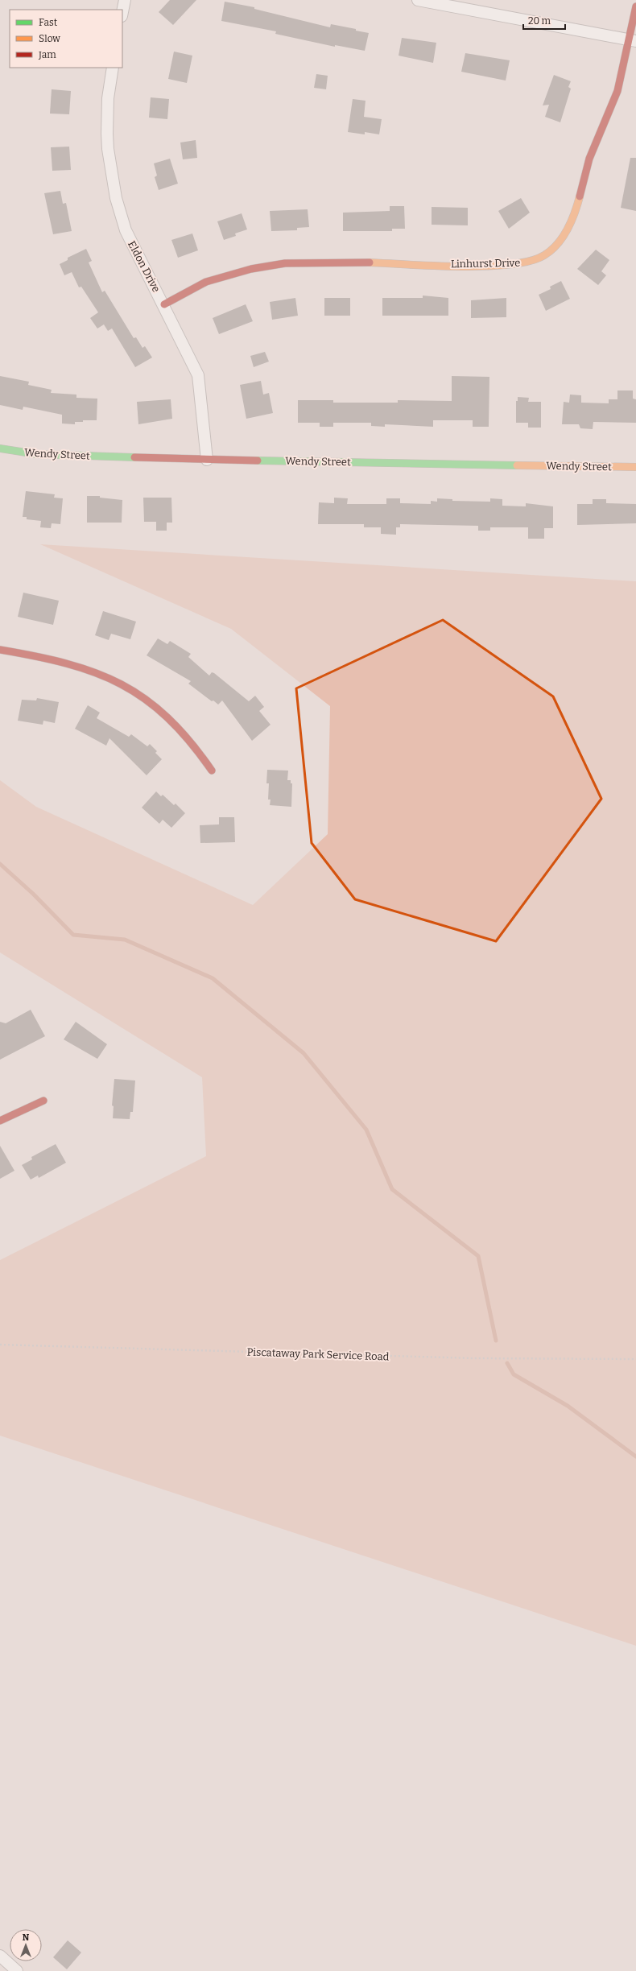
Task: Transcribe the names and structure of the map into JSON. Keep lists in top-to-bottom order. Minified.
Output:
{"streets":{"street":["Linhurst Drive","Eldon Drive","Wendy Street"],"path":["Piscataway Park Service Road"]},"crossings":[["Linhurst Drive","Eldon Drive"],["Eldon Drive","Wendy Street"]],"legend":["Fast","Slow","Jam"],"scale_bar":"20 m","north":"top"}
